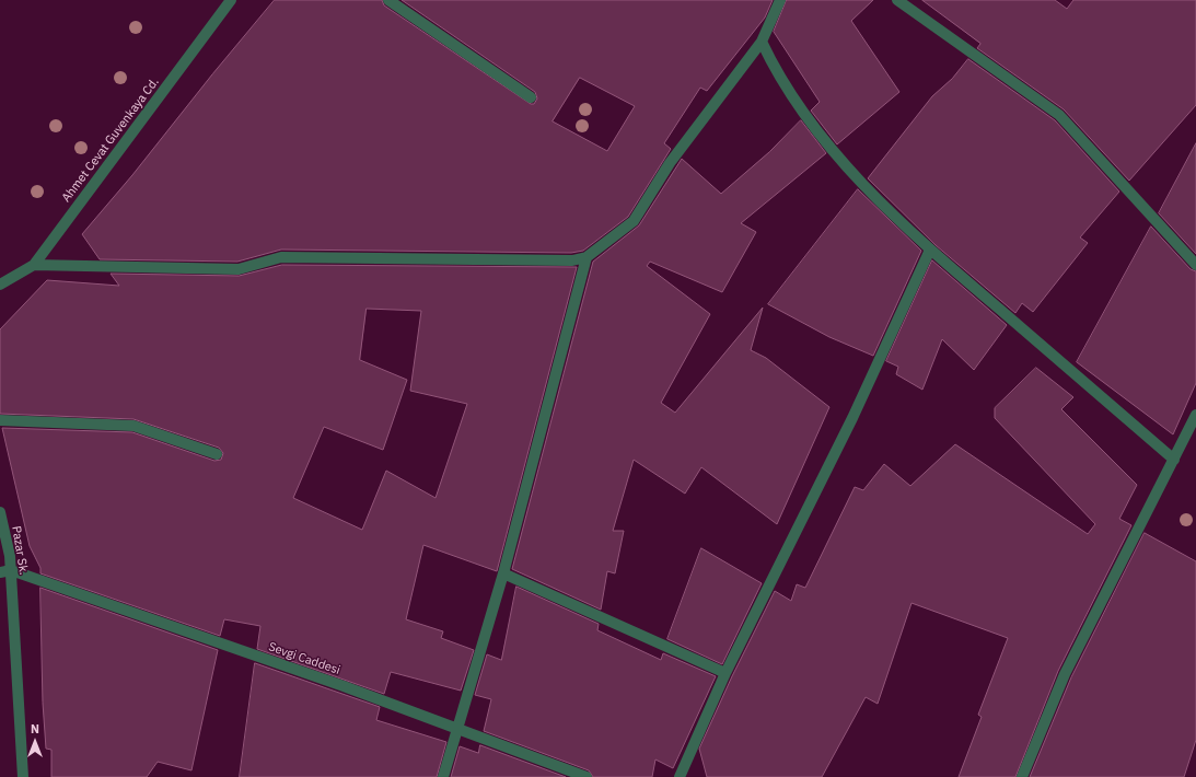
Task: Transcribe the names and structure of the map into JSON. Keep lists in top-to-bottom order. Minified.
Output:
{"streets":{"street":["Ahmet Cevat Guvenkaya Cd.","Pazar Sk.","Sevgi Caddesi"]},"crossings":[["Pazar Sk.","Sevgi Caddesi"]],"north":"top"}
